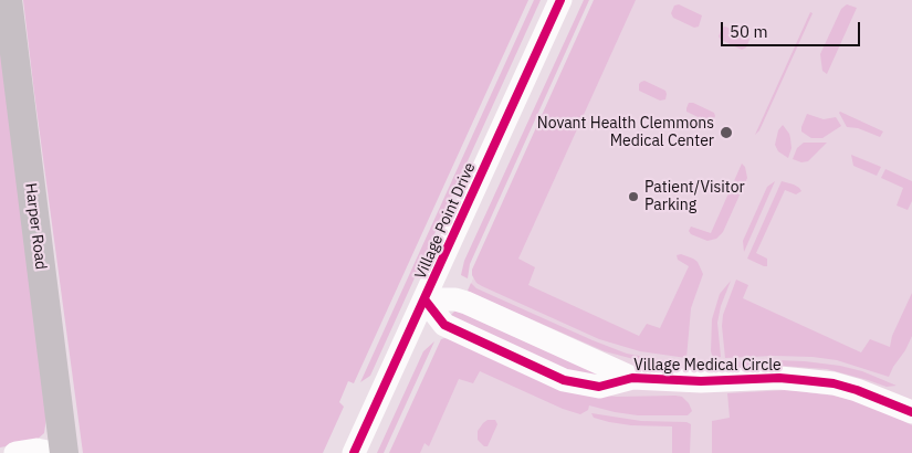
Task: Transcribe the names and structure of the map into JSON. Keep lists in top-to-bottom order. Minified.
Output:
{"streets":{"main road":["Harper Road"],"street":["Village Point Drive","Village Medical Circle"]},"crossings":[["Village Point Drive","Village Medical Circle"]],"places":["Novant Health Clemmons Medical Center","Patient/Visitor Parking"],"scale_bar":"50 m"}
